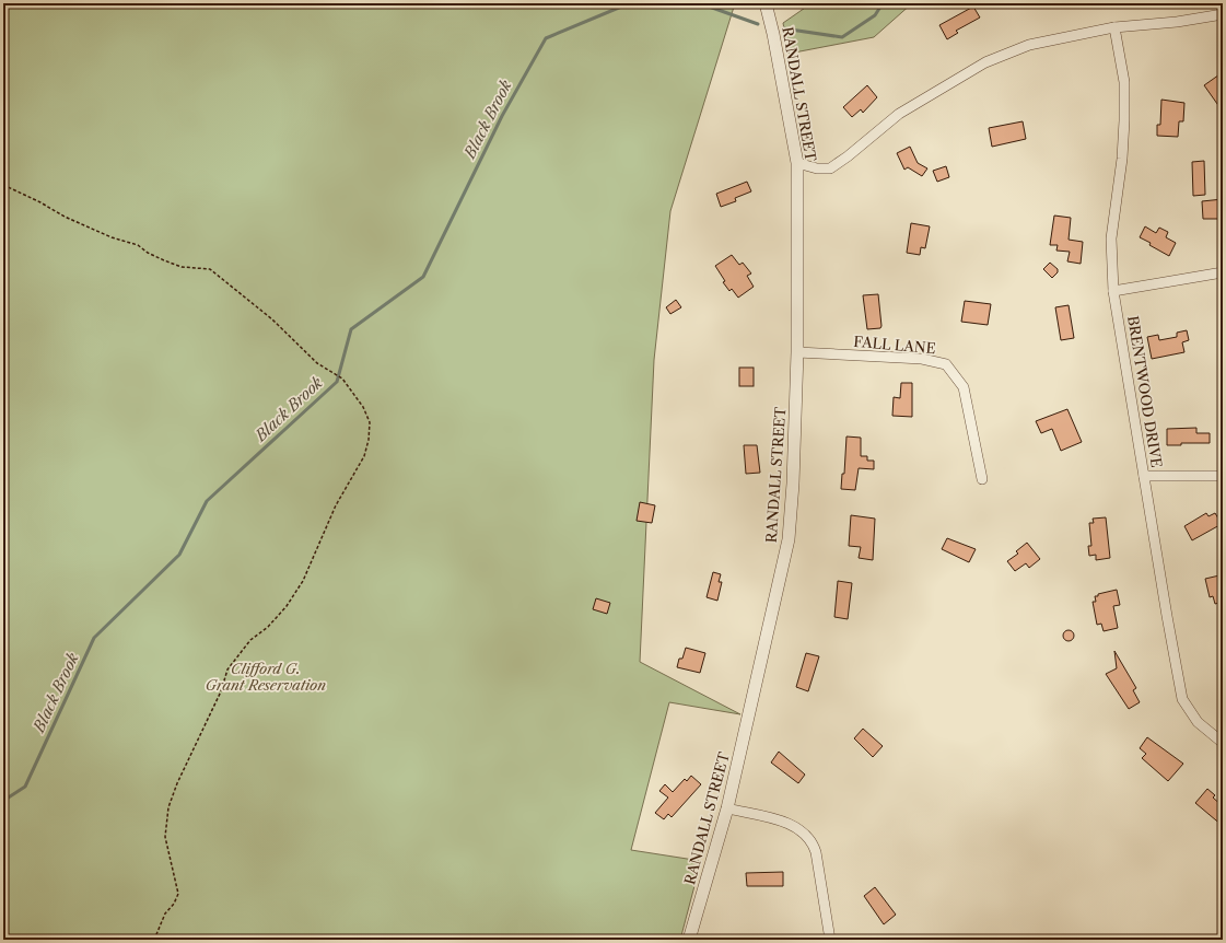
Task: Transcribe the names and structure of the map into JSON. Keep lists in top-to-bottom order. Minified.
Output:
{"streets":{"street":["RANDALL STREET","FALL LANE","BRENTWOOD DRIVE"]},"crossings":[["RANDALL STREET","FALL LANE"]],"water":["Black Brook"],"parks":["Clifford G. Grant Reservation"]}
